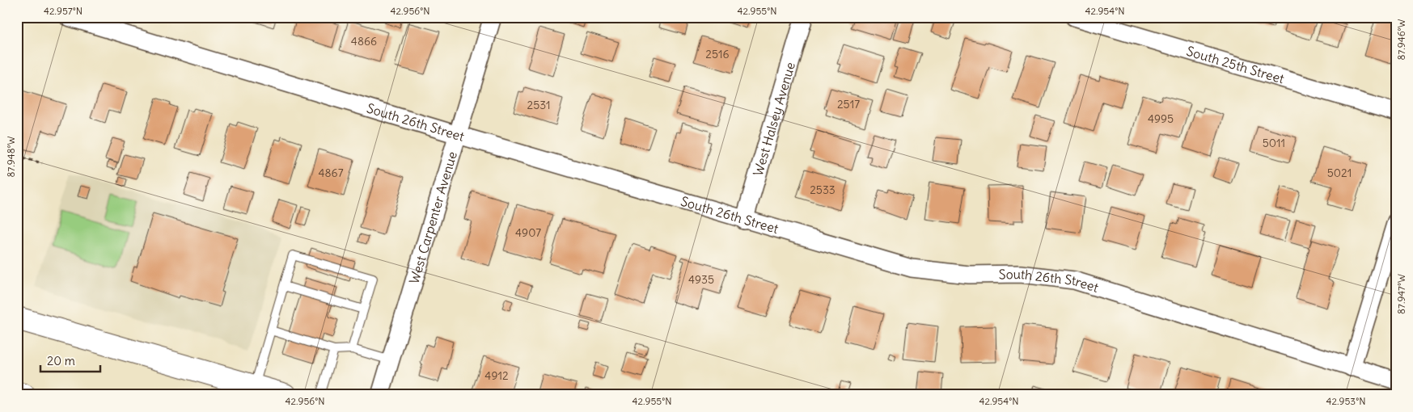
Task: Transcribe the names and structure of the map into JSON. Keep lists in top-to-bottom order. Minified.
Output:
{"streets":{"street":["South 25th Street","West Halsey Avenue","South 26th Street","West Carpenter Avenue"]},"crossings":[["West Halsey Avenue","South 26th Street"],["South 26th Street","West Carpenter Avenue"]],"house_numbers":["4866","2516","2517","2531","4995","5011","4867","5021","2533","4907","4935","4912"],"scale_bar":"20 m","coordinates":["42.957°N","42.956°N","42.955°N","42.954°N","87.946°W","87.948°W","87.947°W","42.953°N"]}
